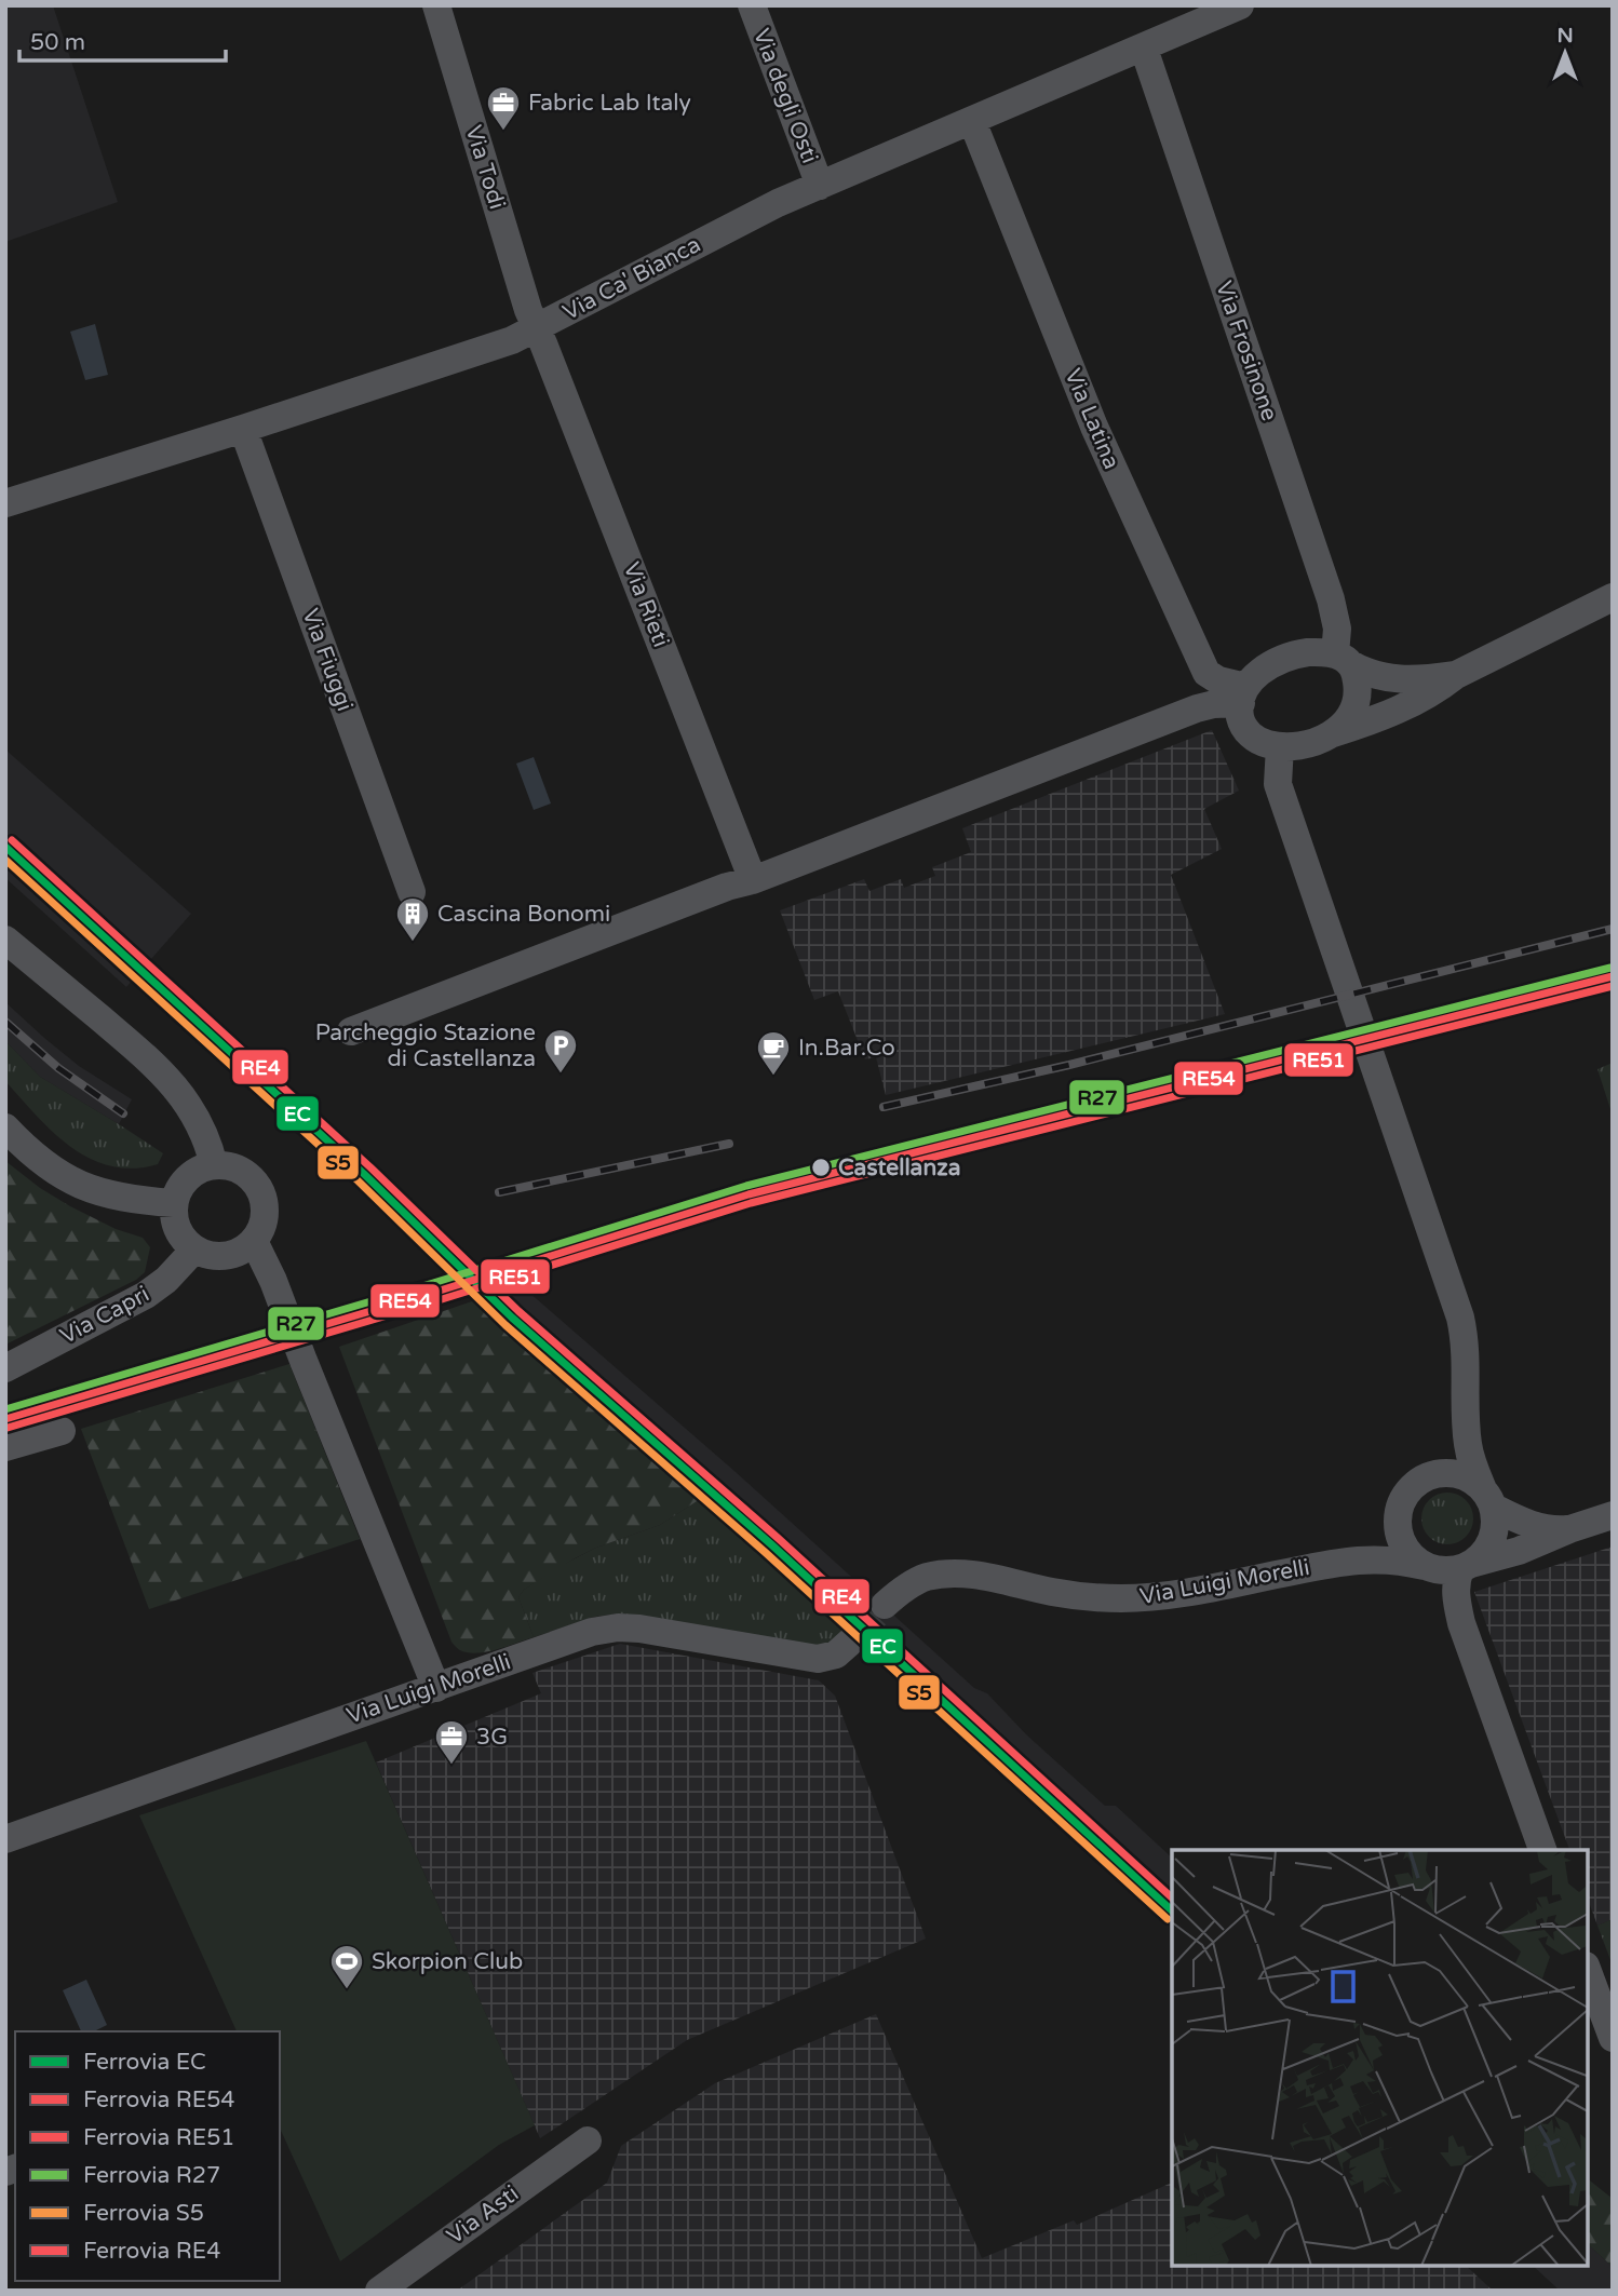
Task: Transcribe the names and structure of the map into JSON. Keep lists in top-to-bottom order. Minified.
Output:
{"streets":{"street":["Via degli Osti","Via Todi","Via Ca' Bianca","Via Frosinone","Via Latina","Via Rieti","Via Fiuggi","Via Capri","Via Luigi Morelli","Via Asti"]},"crossings":[["Via degli Osti","Via Ca' Bianca"],["Via Todi","Via Ca' Bianca"],["Via Todi","Via Rieti"],["Via Ca' Bianca","Via Frosinone"],["Via Ca' Bianca","Via Latina"],["Via Ca' Bianca","Via Rieti"],["Via Ca' Bianca","Via Fiuggi"],["Via Frosinone","Via Latina"]],"places":{"office":["Fabric Lab Italy","3G"],"building":["Cascina Bonomi"],"parking":["Parcheggio Stazione di Castellanza"],"cafe":["In.Bar.Co"],"other":["Castellanza"],"sports":["Skorpion Club"]},"lines":["rail line RE4","rail line EC","rail line S5","rail line R27","rail line RE54","rail line RE51"],"legend":["Ferrovia EC","Ferrovia RE54","Ferrovia RE51","Ferrovia R27","Ferrovia S5","Ferrovia RE4"],"scale_bar":"50 m","north":"top"}
